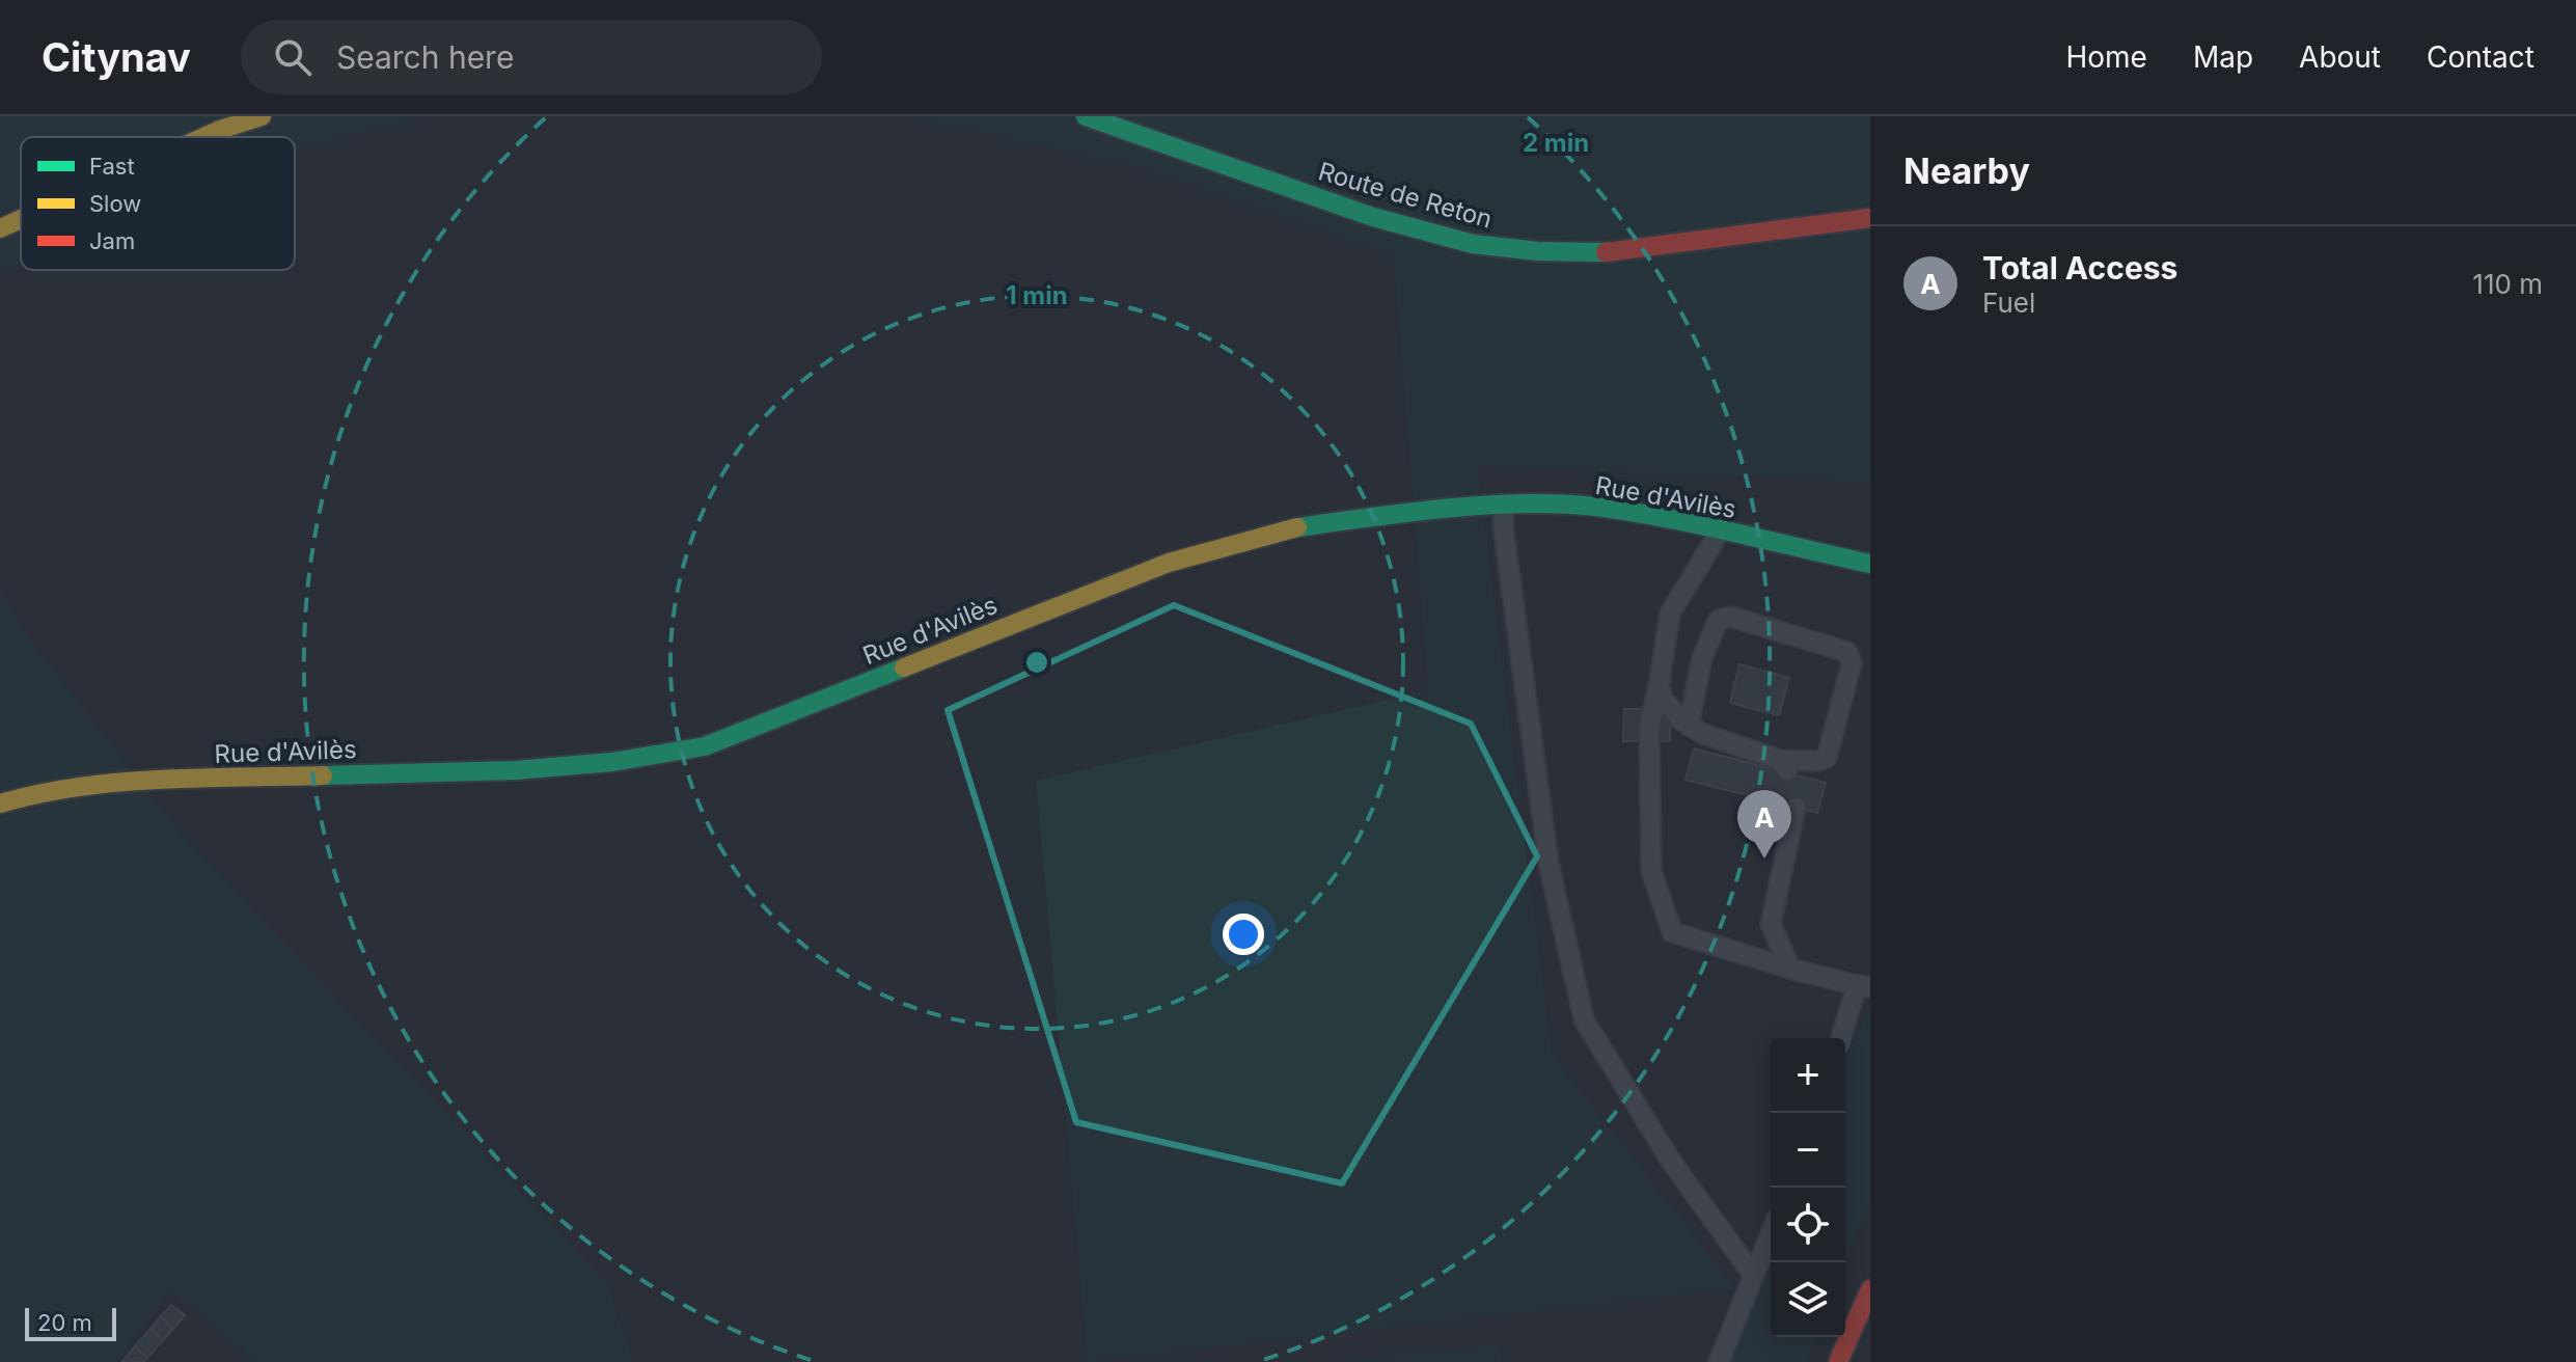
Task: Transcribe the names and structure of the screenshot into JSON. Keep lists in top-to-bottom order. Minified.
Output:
{"streets":{"street":["Route de Reton","Rue d'Avilès"]},"legend":["Fast","Slow","Jam"],"scale_bar":"20 m","page":{"header":"Citynav","search":"Search here","nav":["Home","Map","About","Contact"],"heading":"Nearby","list":[{"mark":"A","name":"Total Access","note":"Fuel","value":"110 m"}],"pins":"A","map_buttons":["+","−"],"scale":"20 m"},"rings":["2 min","1 min"]}
